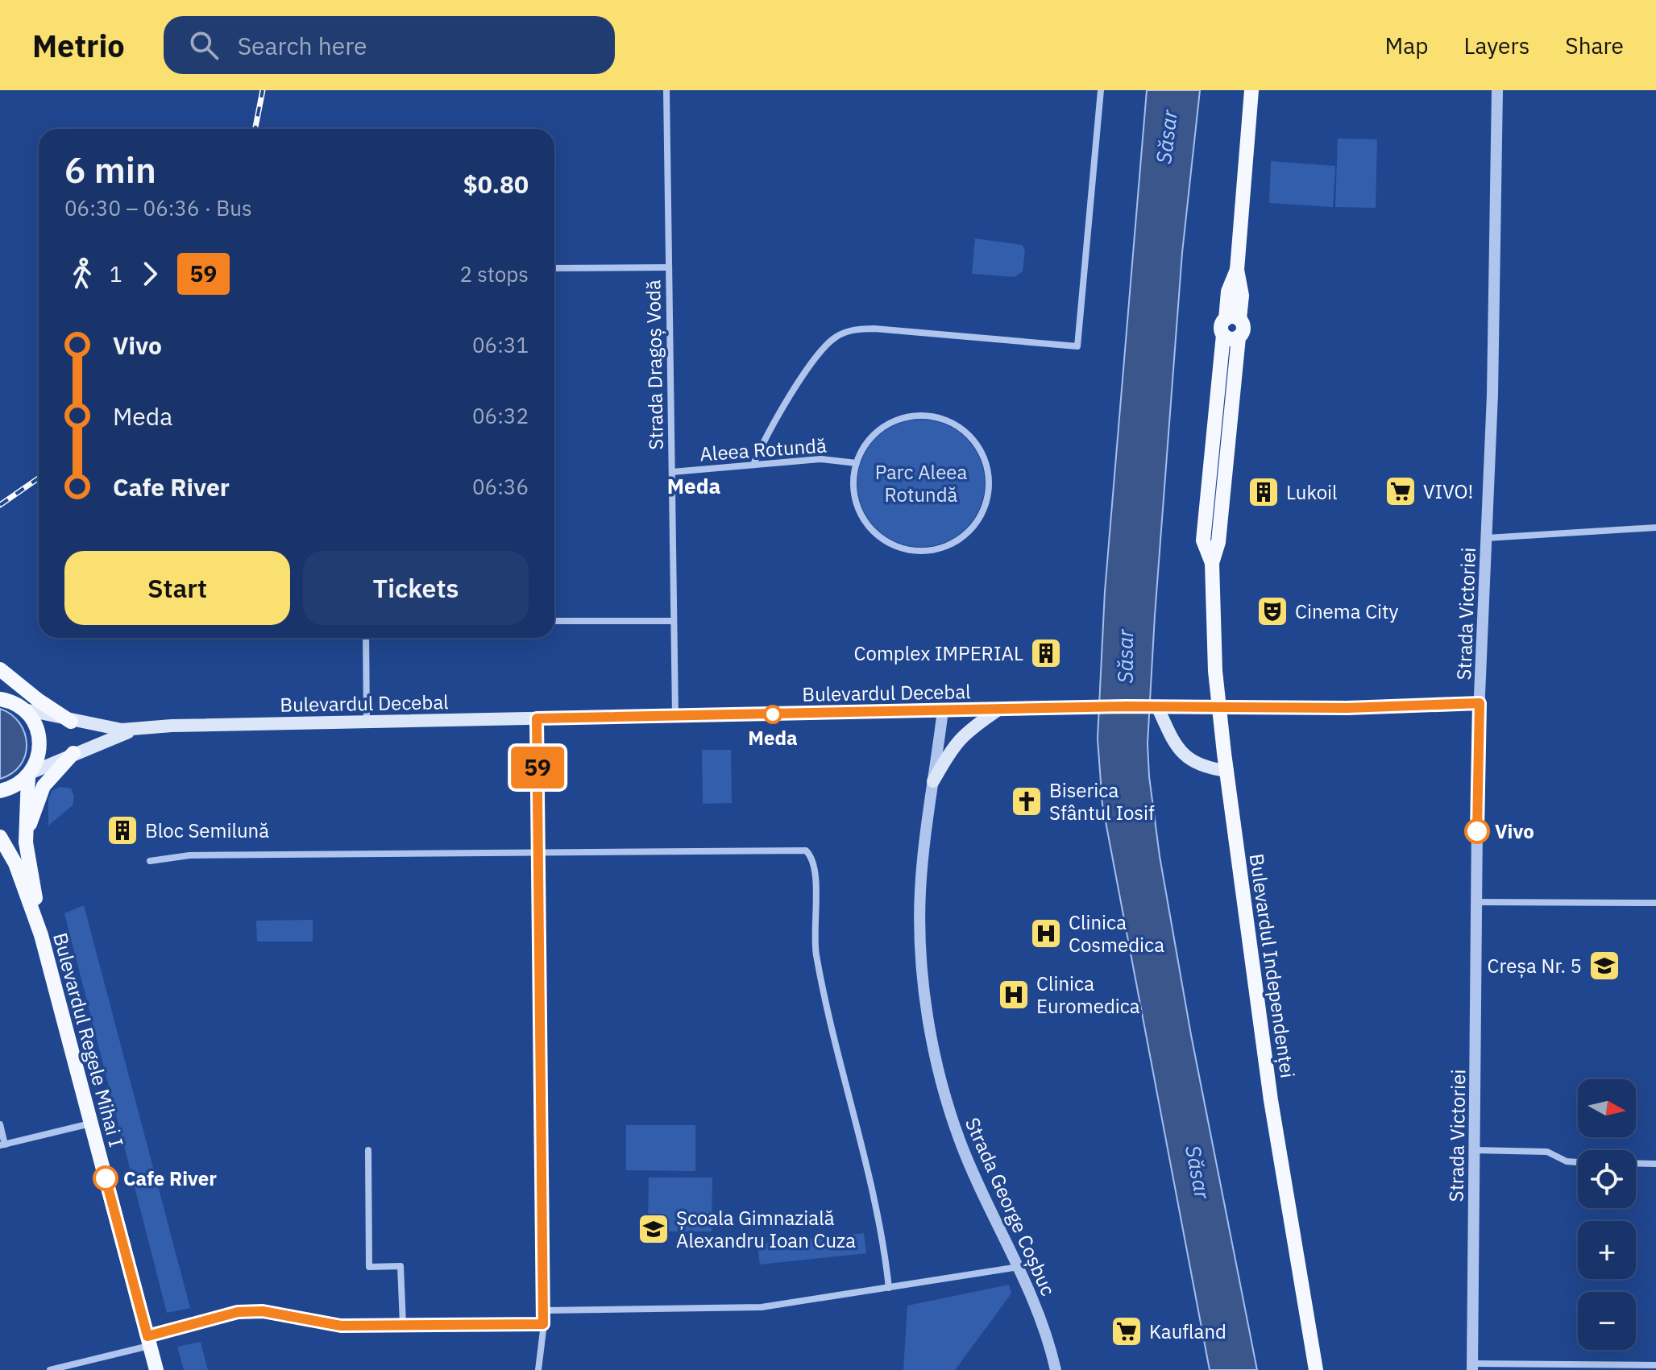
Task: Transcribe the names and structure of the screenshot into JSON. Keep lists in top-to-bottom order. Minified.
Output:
{"streets":{"main road":["Bulevardul Decebal","Bulevardul Independenței","Bulevardul Regele Mihai I"],"street":["Strada Dragoș Vodă","Aleea Rotundă","Strada Victoriei","Strada George Coșbuc"]},"crossings":[["Strada Dragoș Vodă","Aleea Rotundă"],["Strada Dragoș Vodă","Bulevardul Decebal"],["Strada Victoriei","Bulevardul Decebal"],["Bulevardul Decebal","Bulevardul Independenței"],["Bulevardul Decebal","Strada George Coșbuc"]],"districts":["Meda"],"water":["Săsar"],"parks":["Parc Aleea Rotundă"],"places":{"supermarket":["VIVO!","Kaufland"],"building":["Lukoil","Complex IMPERIAL","Bloc Semilună"],"theatre":["Cinema City"],"other":["Meda","Vivo","Cafe River"],"church":["Biserica Sfântul Iosif"],"hospital":["Clinica Cosmedica","Clinica Euromedica"],"school or university":["Creșa Nr. 5","Școala Gimnazială Alexandru Ioan Cuza"]},"lines":["bus line 59"],"north":"right","page":{"header":"Metrio","search":"Search here","nav":["Map","Layers","Share"],"on_map":"59","heading":["6 min","06:30 – 06:36 · Bus","$0.80"],"legs":["1","59","2 stops"],"list":[{"name":"Vivo","value":"06:31"},{"name":"Meda","value":"06:32"},{"name":"Cafe River","value":"06:36"}],"buttons":["Start","Tickets"],"map_buttons":["+","−"]}}
